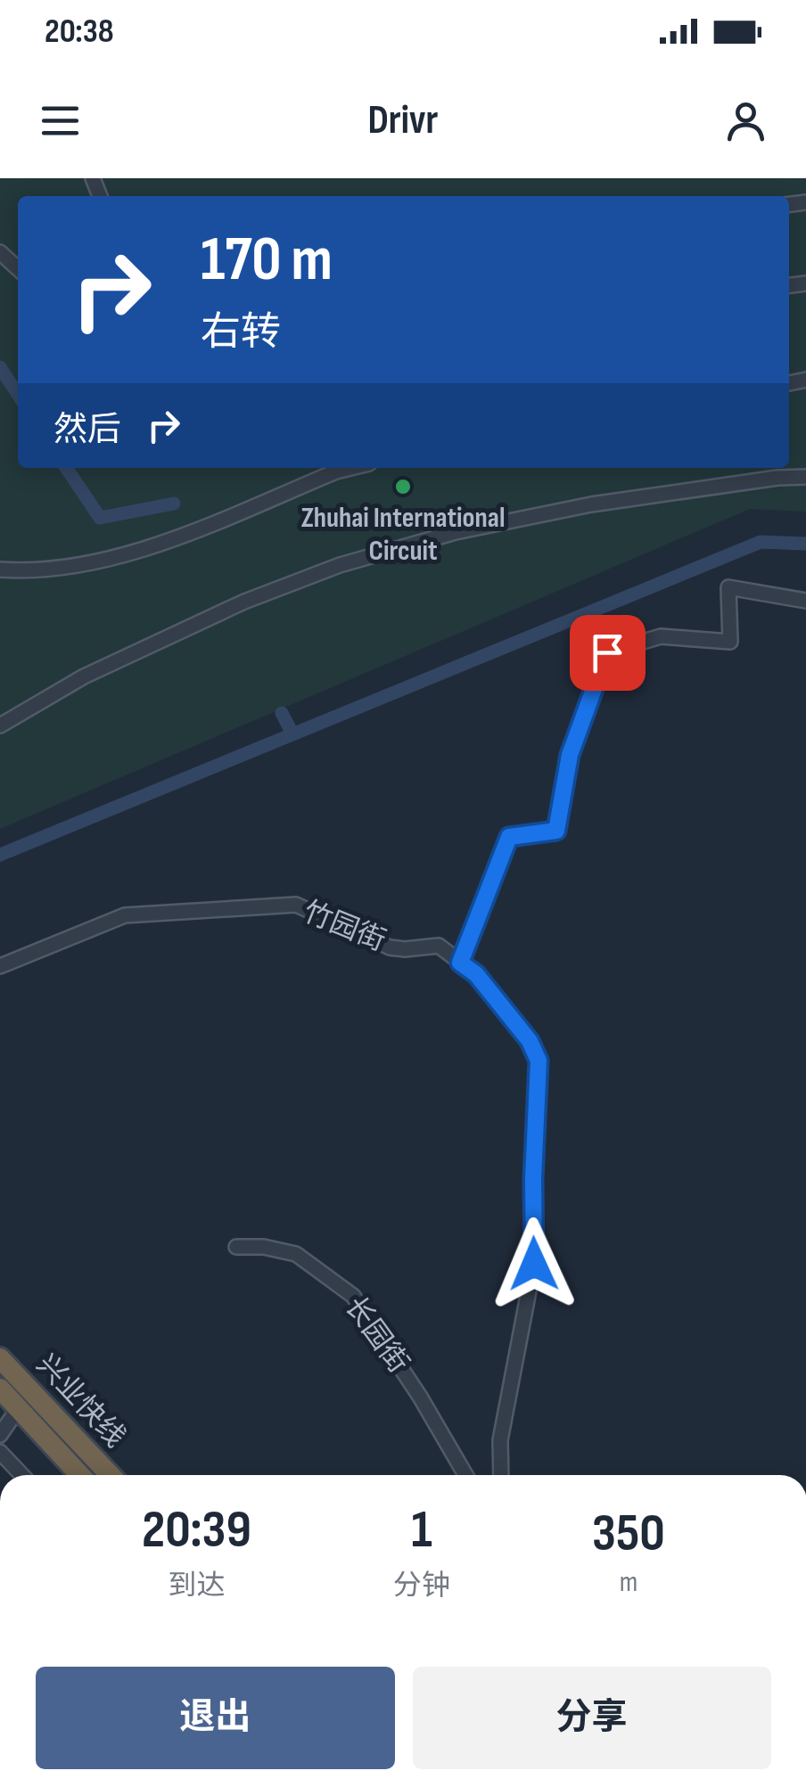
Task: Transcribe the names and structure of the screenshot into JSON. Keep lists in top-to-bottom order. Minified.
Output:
{"streets":{"highway":["兴业快线"],"street":["竹园街","长园街"]},"places":["Zhuhai International Circuit"],"page":{"status":"20:38","header":"Drivr","turn":["170 m","右转"],"then":"然后","eta":["20:39","到达","1","分钟","350","m"],"buttons":["退出","分享"]}}
